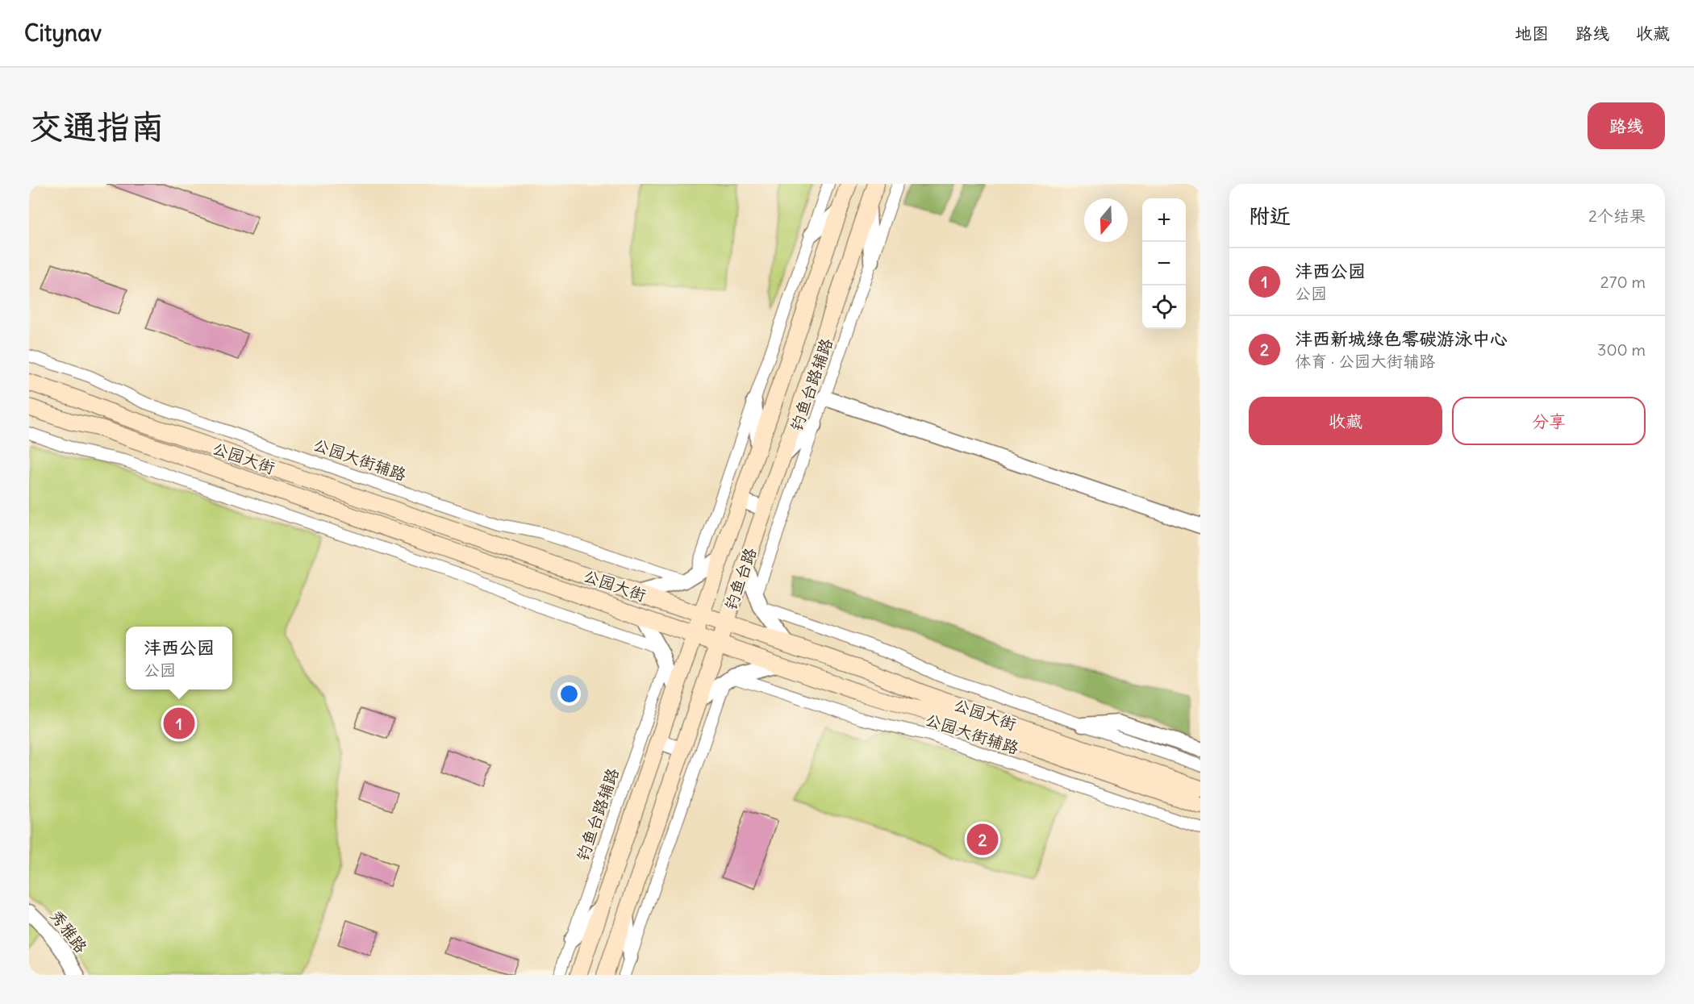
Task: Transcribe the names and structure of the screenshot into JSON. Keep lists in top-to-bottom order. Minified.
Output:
{"streets":{"main road":["公园大街","钓鱼台路"],"street":["钓鱼台路辅路","公园大街辅路","秀雅路"]},"crossings":[["公园大街","钓鱼台路"]],"north":"bottom","page":{"header":"Citynav","nav":["地图","路线","收藏"],"buttons":["路线",["收藏","分享"]],"title":"交通指南","heading":["附近","2个结果"],"map_buttons":["+","−"],"list":[{"mark":"1","name":"沣西公园","note":"公园","value":"270 m"},{"mark":"2","name":"沣西新城绿色零碳游泳中心","note":"体育 · 公园大街辅路","value":"300 m"}],"popup":["沣西公园","公园"],"pins":["1","2"]}}
